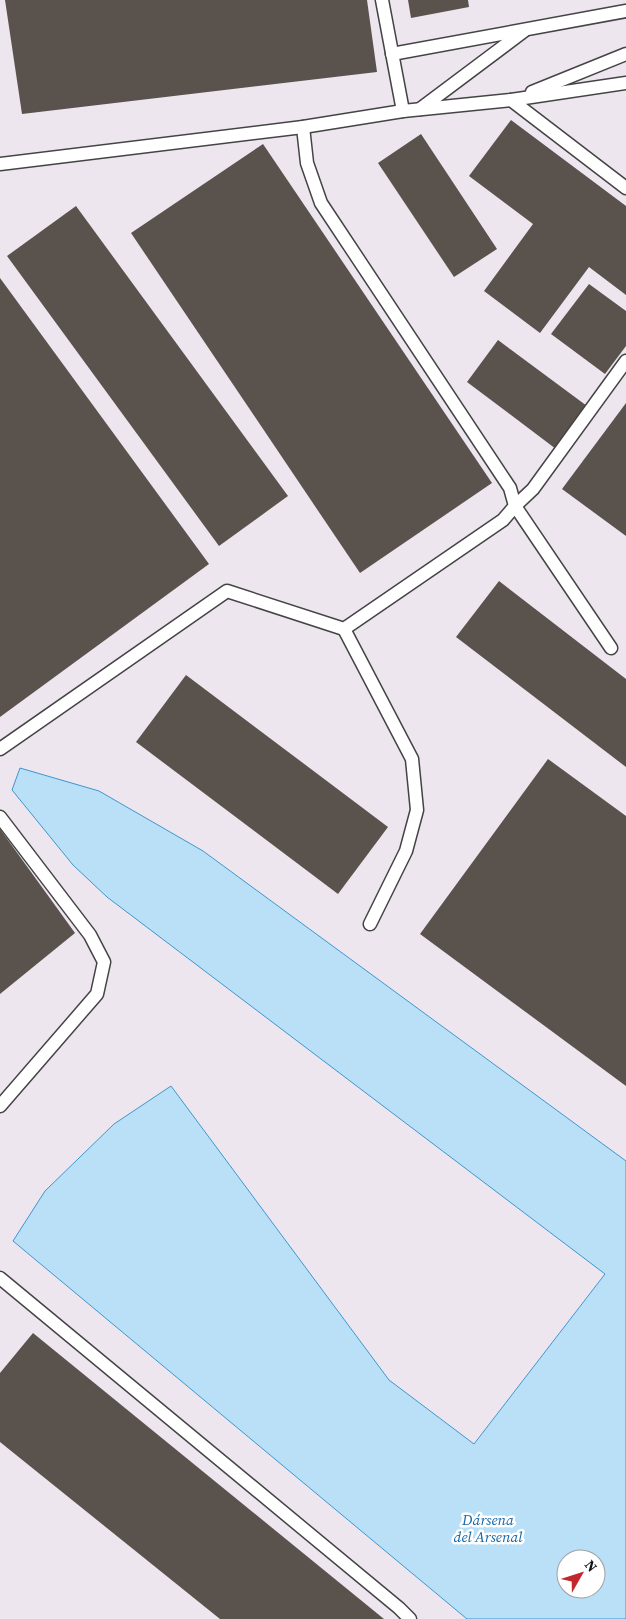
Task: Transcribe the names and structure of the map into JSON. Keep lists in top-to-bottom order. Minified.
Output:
{"water":["Dársena del Arsenal"],"north":"top right"}
